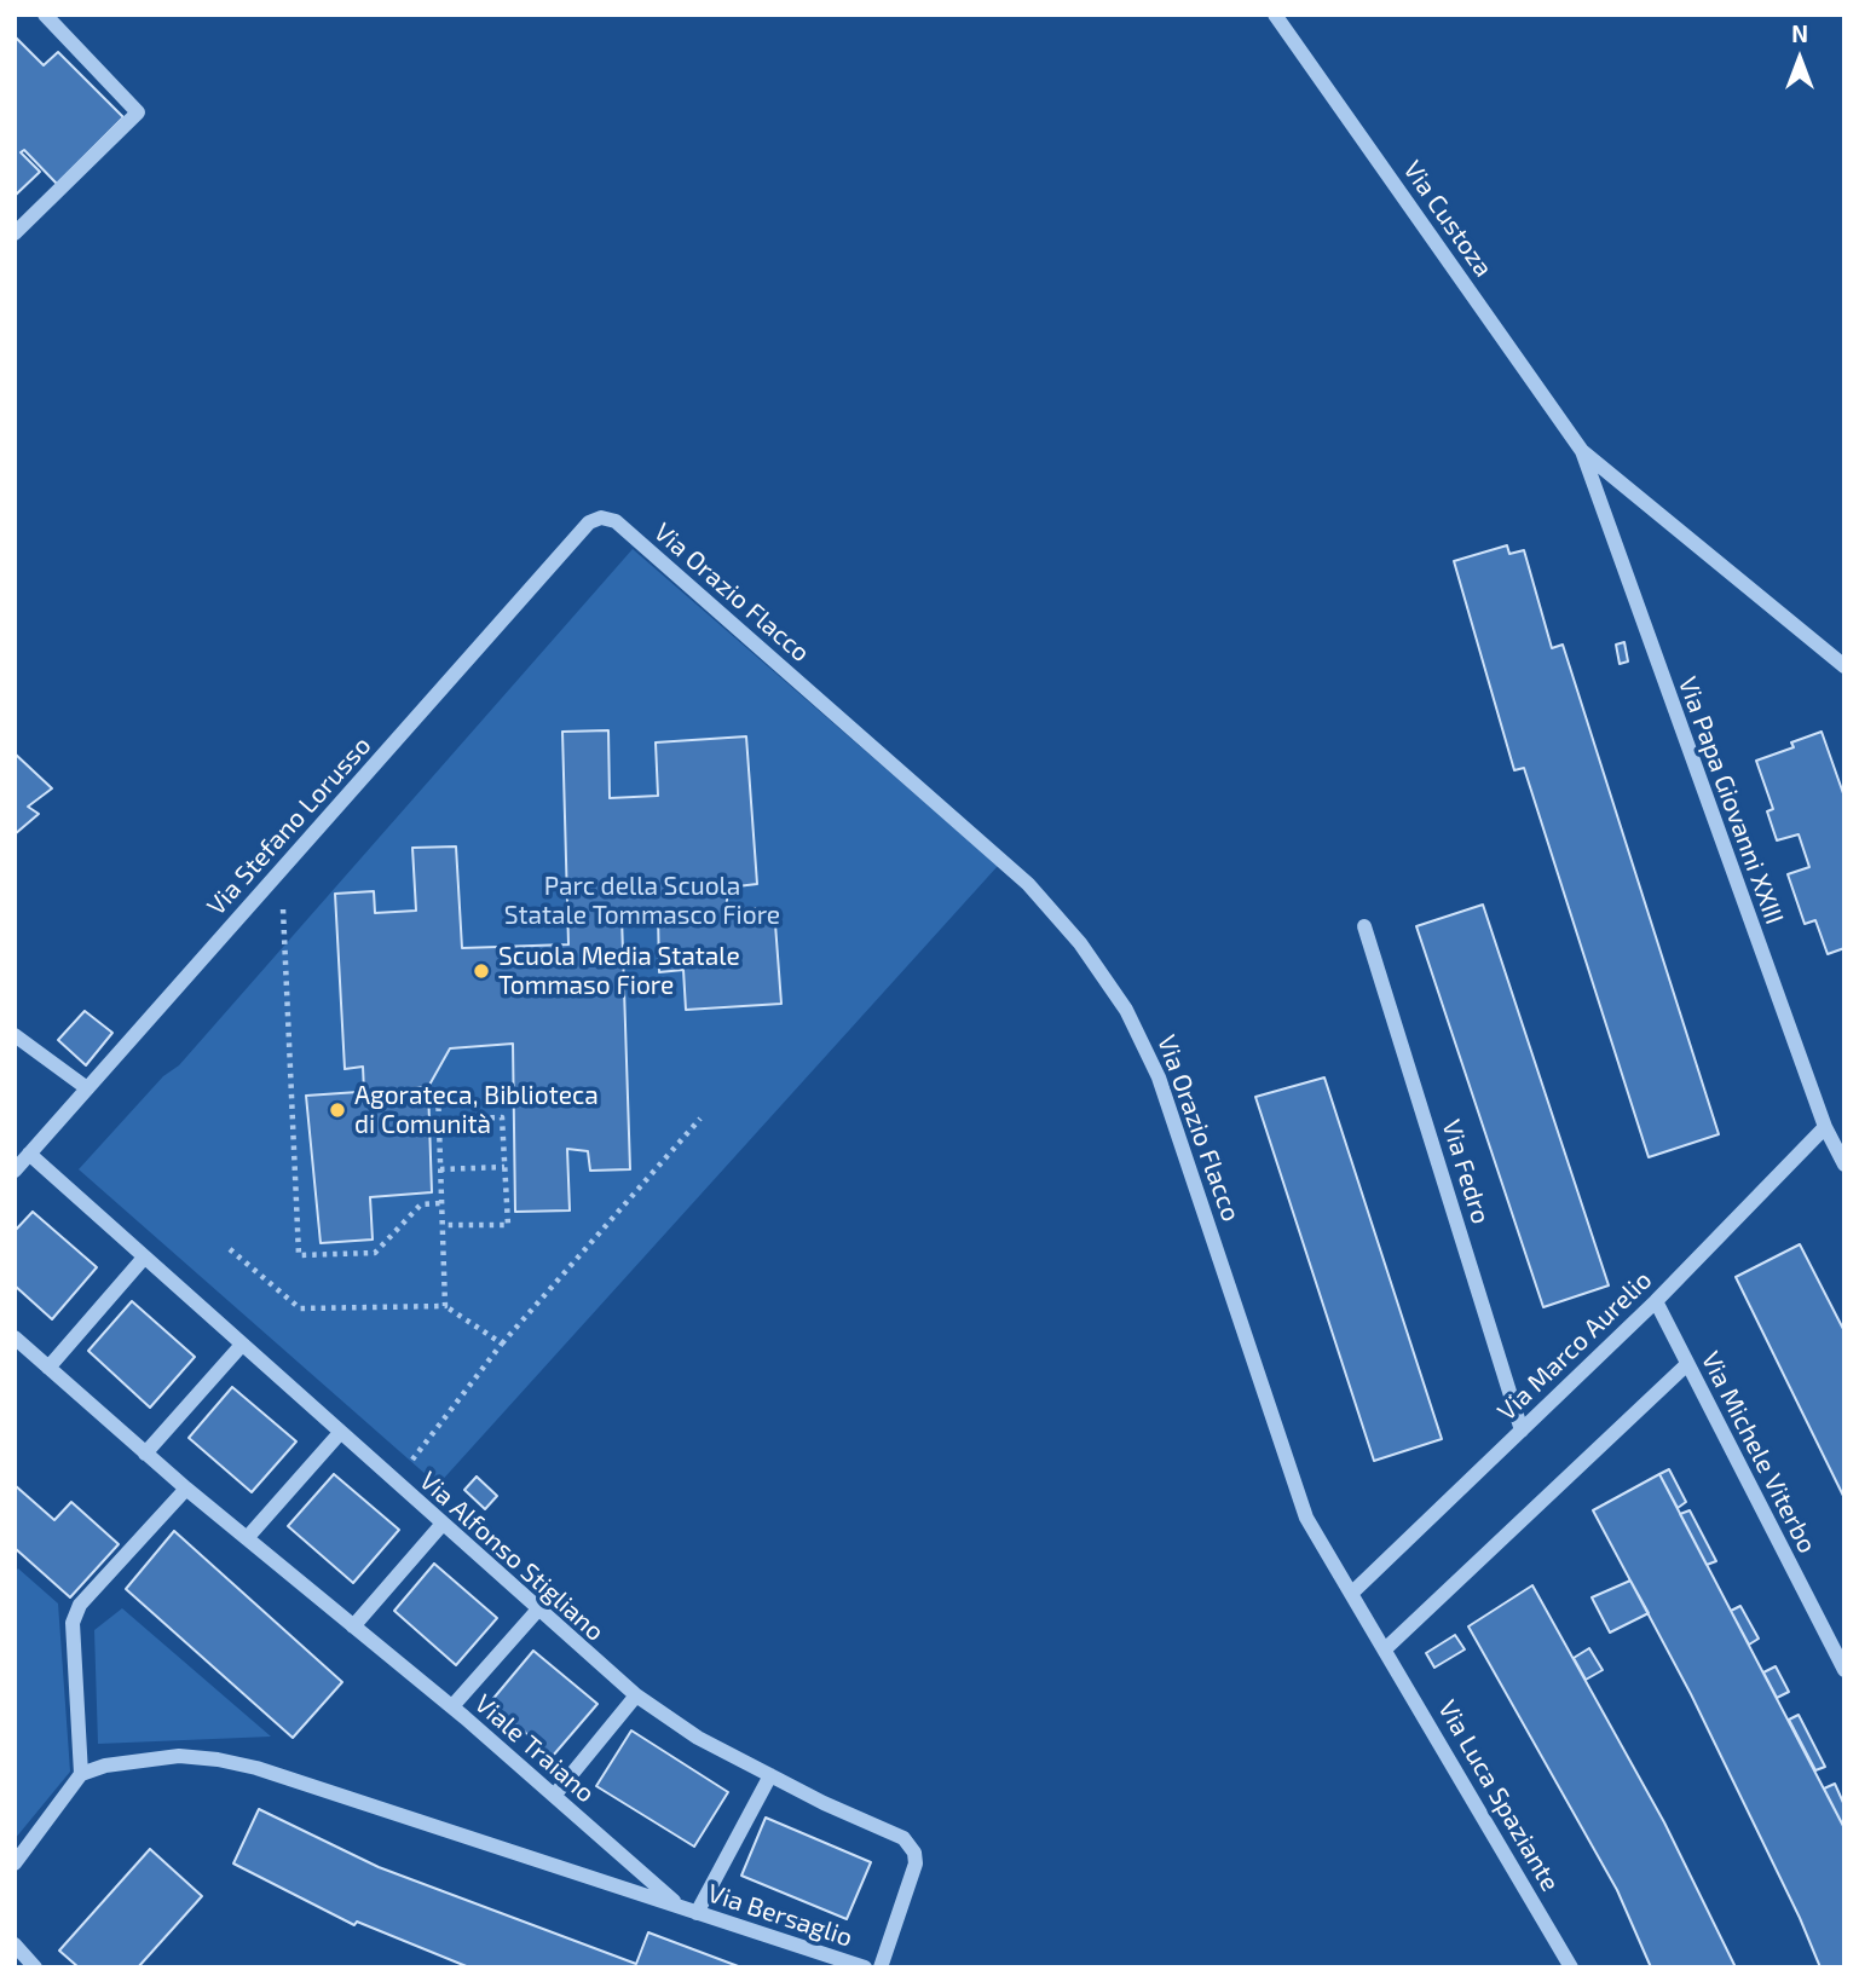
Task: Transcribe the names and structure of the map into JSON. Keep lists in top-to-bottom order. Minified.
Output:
{"streets":{"street":["Via Custoza","Via Orazio Flacco","Via Papa Giovanni XXIII","Via Stefano Lorusso","Via Fedro","Via Marco Aurelio","Via Michele Viterbo","Via Alfonso Stigliano","Viale Traiano","Via Luca Spaziante","Via Bersaglio"]},"crossings":[["Via Custoza","Via Papa Giovanni XXIII"],["Via Orazio Flacco","Via Stefano Lorusso"],["Via Orazio Flacco","Via Marco Aurelio"],["Via Orazio Flacco","Via Luca Spaziante"],["Via Papa Giovanni XXIII","Via Marco Aurelio"],["Via Stefano Lorusso","Via Alfonso Stigliano"],["Via Fedro","Via Marco Aurelio"],["Via Marco Aurelio","Via Michele Viterbo"],["Viale Traiano","Via Bersaglio"]],"parks":["Parc della Scuola Statale Tommasco Fiore"],"places":["Scuola Media Statale Tommaso Fiore","Agorateca, Biblioteca di Comunità"],"north":"top"}
